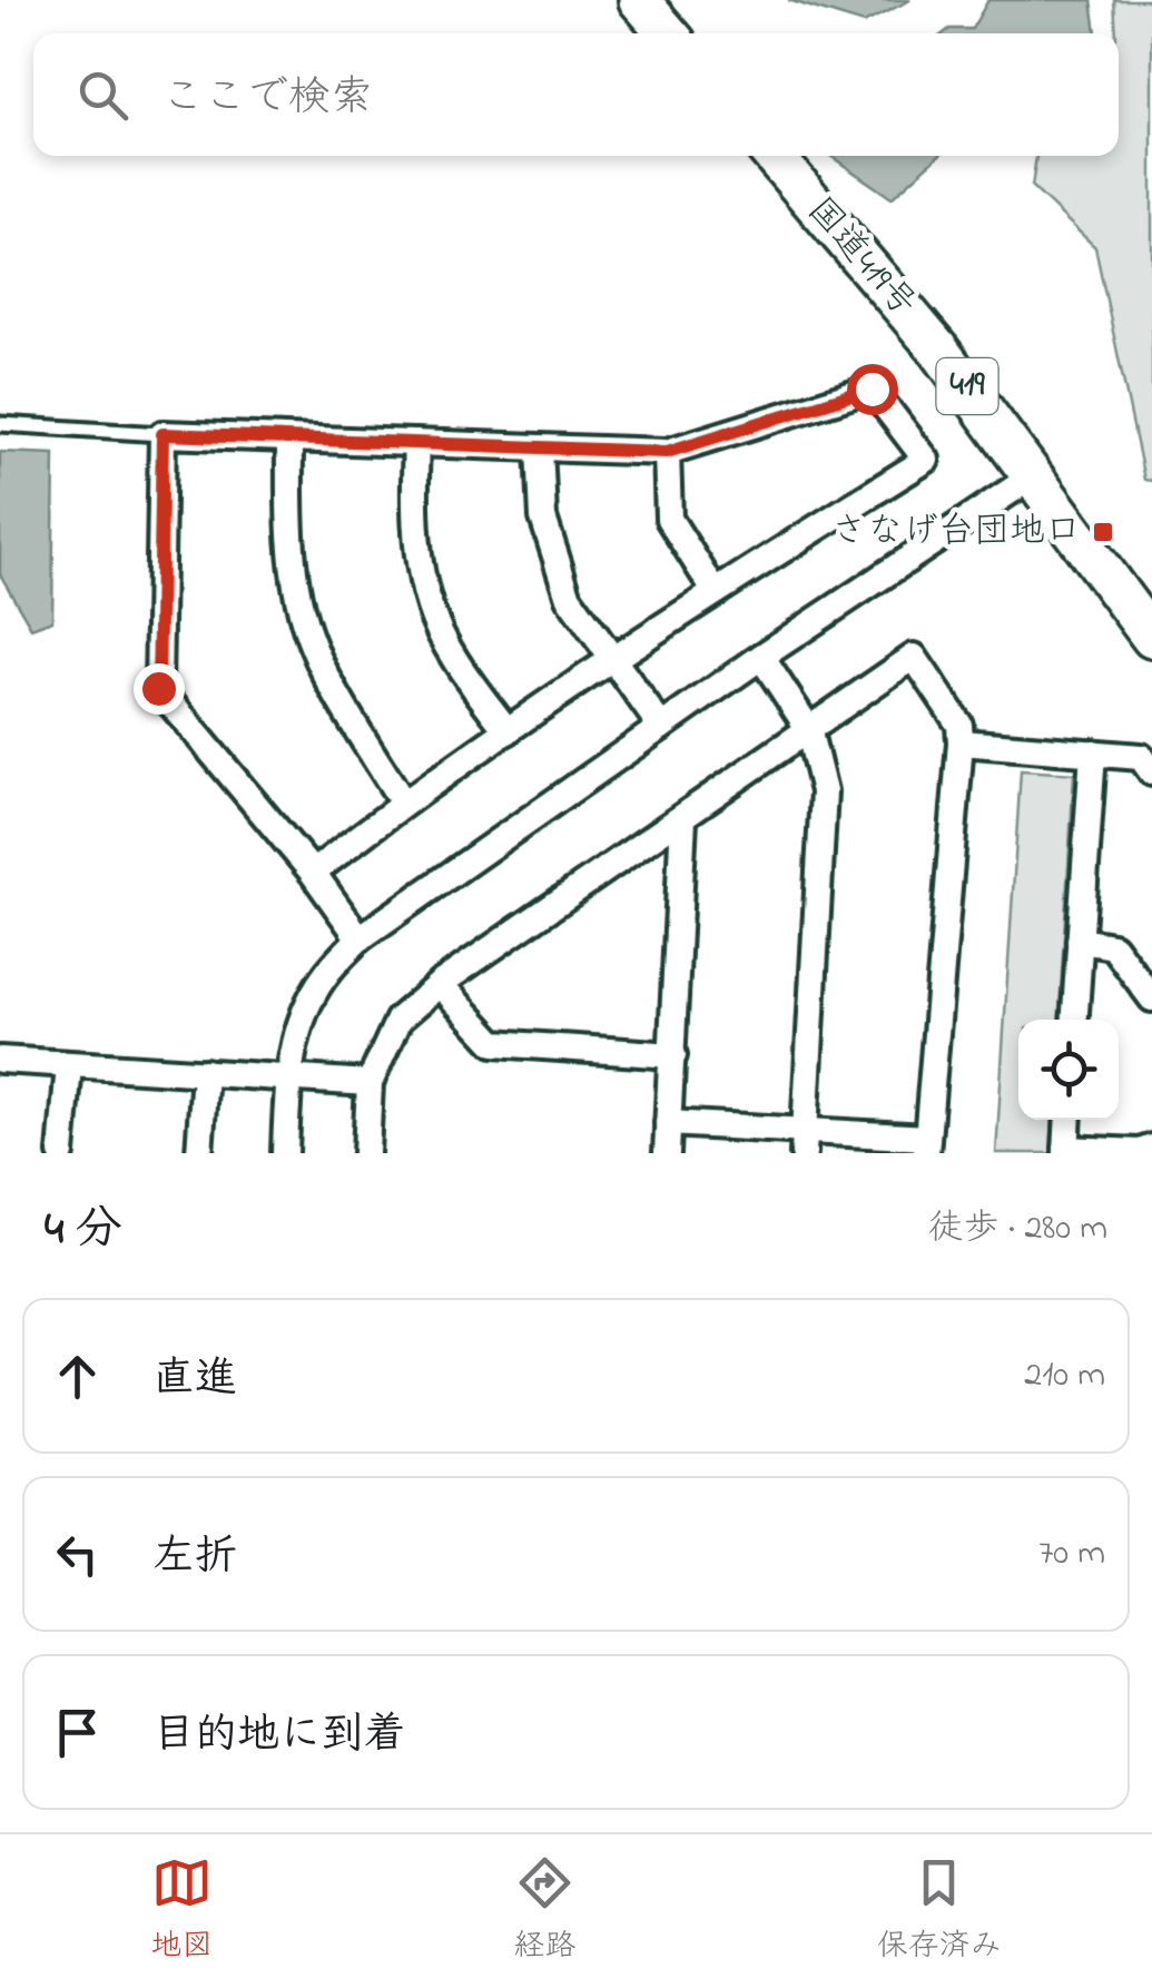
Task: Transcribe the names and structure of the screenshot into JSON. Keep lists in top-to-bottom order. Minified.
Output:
{"streets":{"highway":["国道419号","419"]},"places":{"transit":["さなげ台団地口"]},"page":{"search":"ここで検索","heading":["4 分","徒歩 · 280 m"],"list":[["直進","210 m"],["左折","70 m"],"目的地に到着"],"nav":["地図","経路","保存済み"]}}
